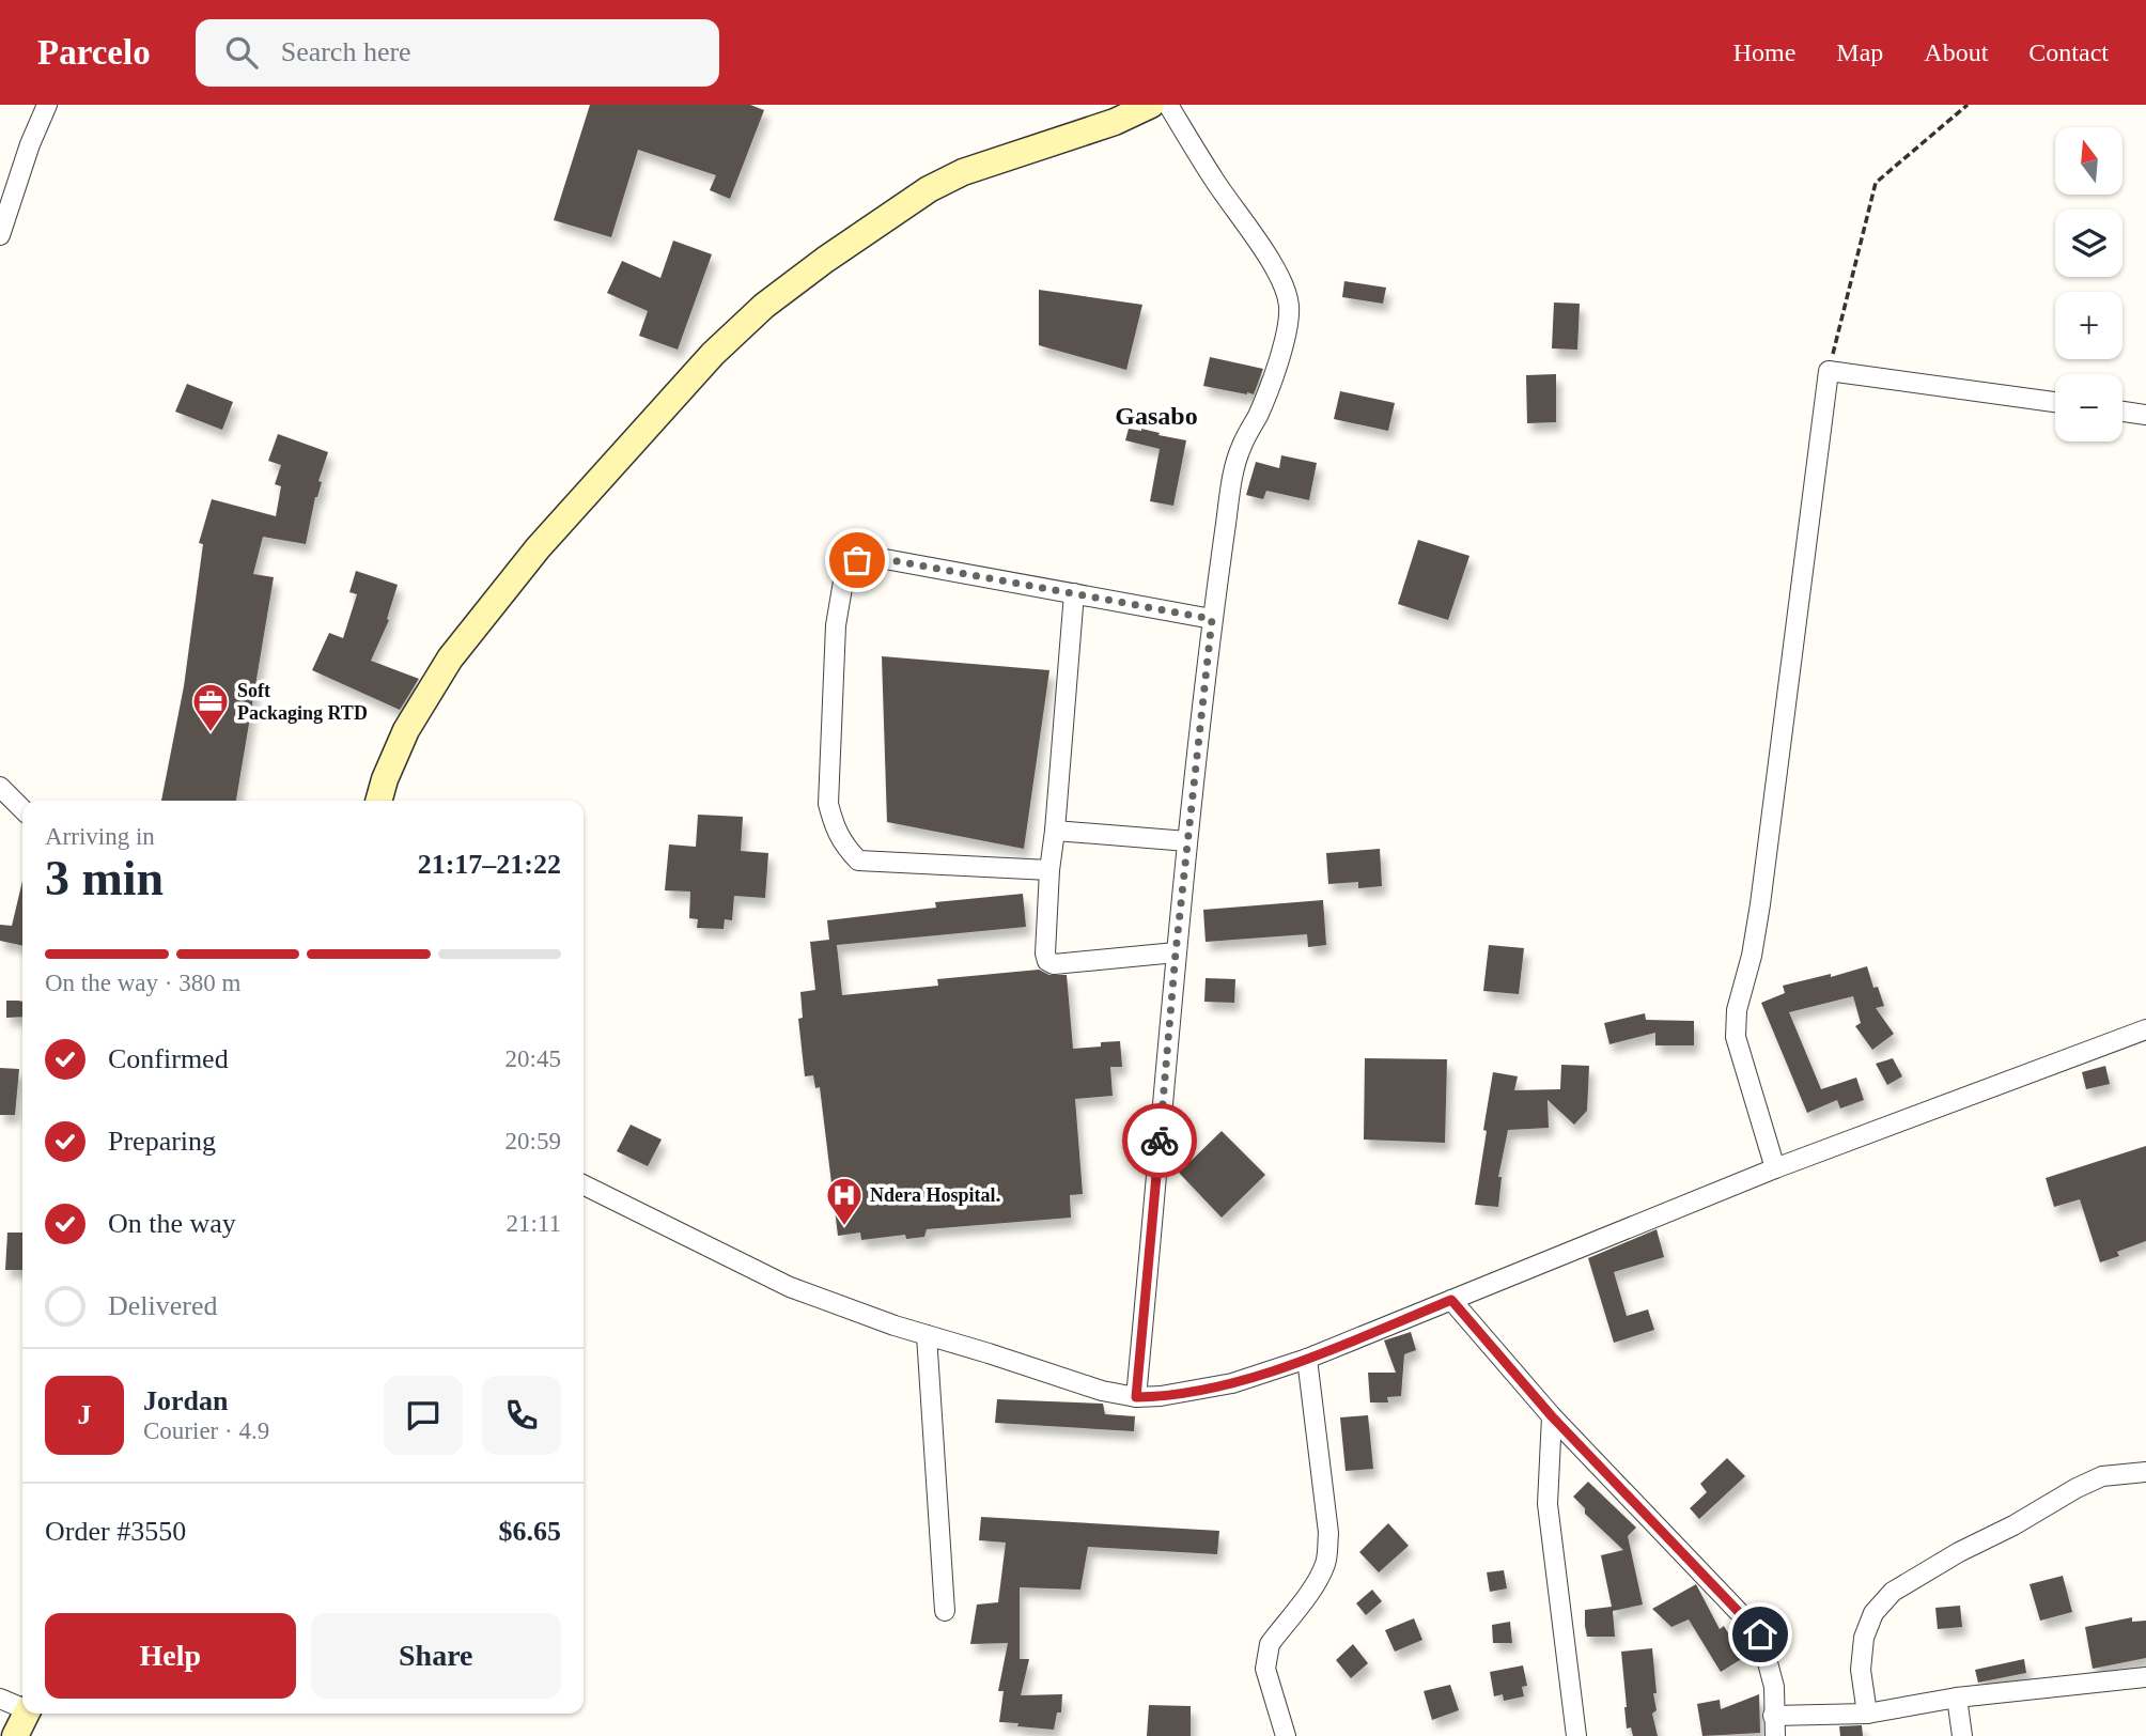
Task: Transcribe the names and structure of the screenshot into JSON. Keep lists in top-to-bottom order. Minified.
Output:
{"districts":["Gasabo"],"places":{"office":["Soft Packaging RTD"],"hospital":["Ndera Hospital."]},"north":"top","page":{"header":"Parcelo","search":"Search here","nav":["Home","Map","About","Contact"],"map_buttons":["+","−"],"heading":["3 min","Arriving in","21:17–21:22"],"panel":["Jordan","Courier · 4.9","Order #3550","$6.65"],"bar":"On the way · 380 m","list":[["Confirmed","20:45"],["Preparing","20:59"],["On the way","21:11"],"Delivered"],"round":"J","buttons":["Help","Share"]}}
